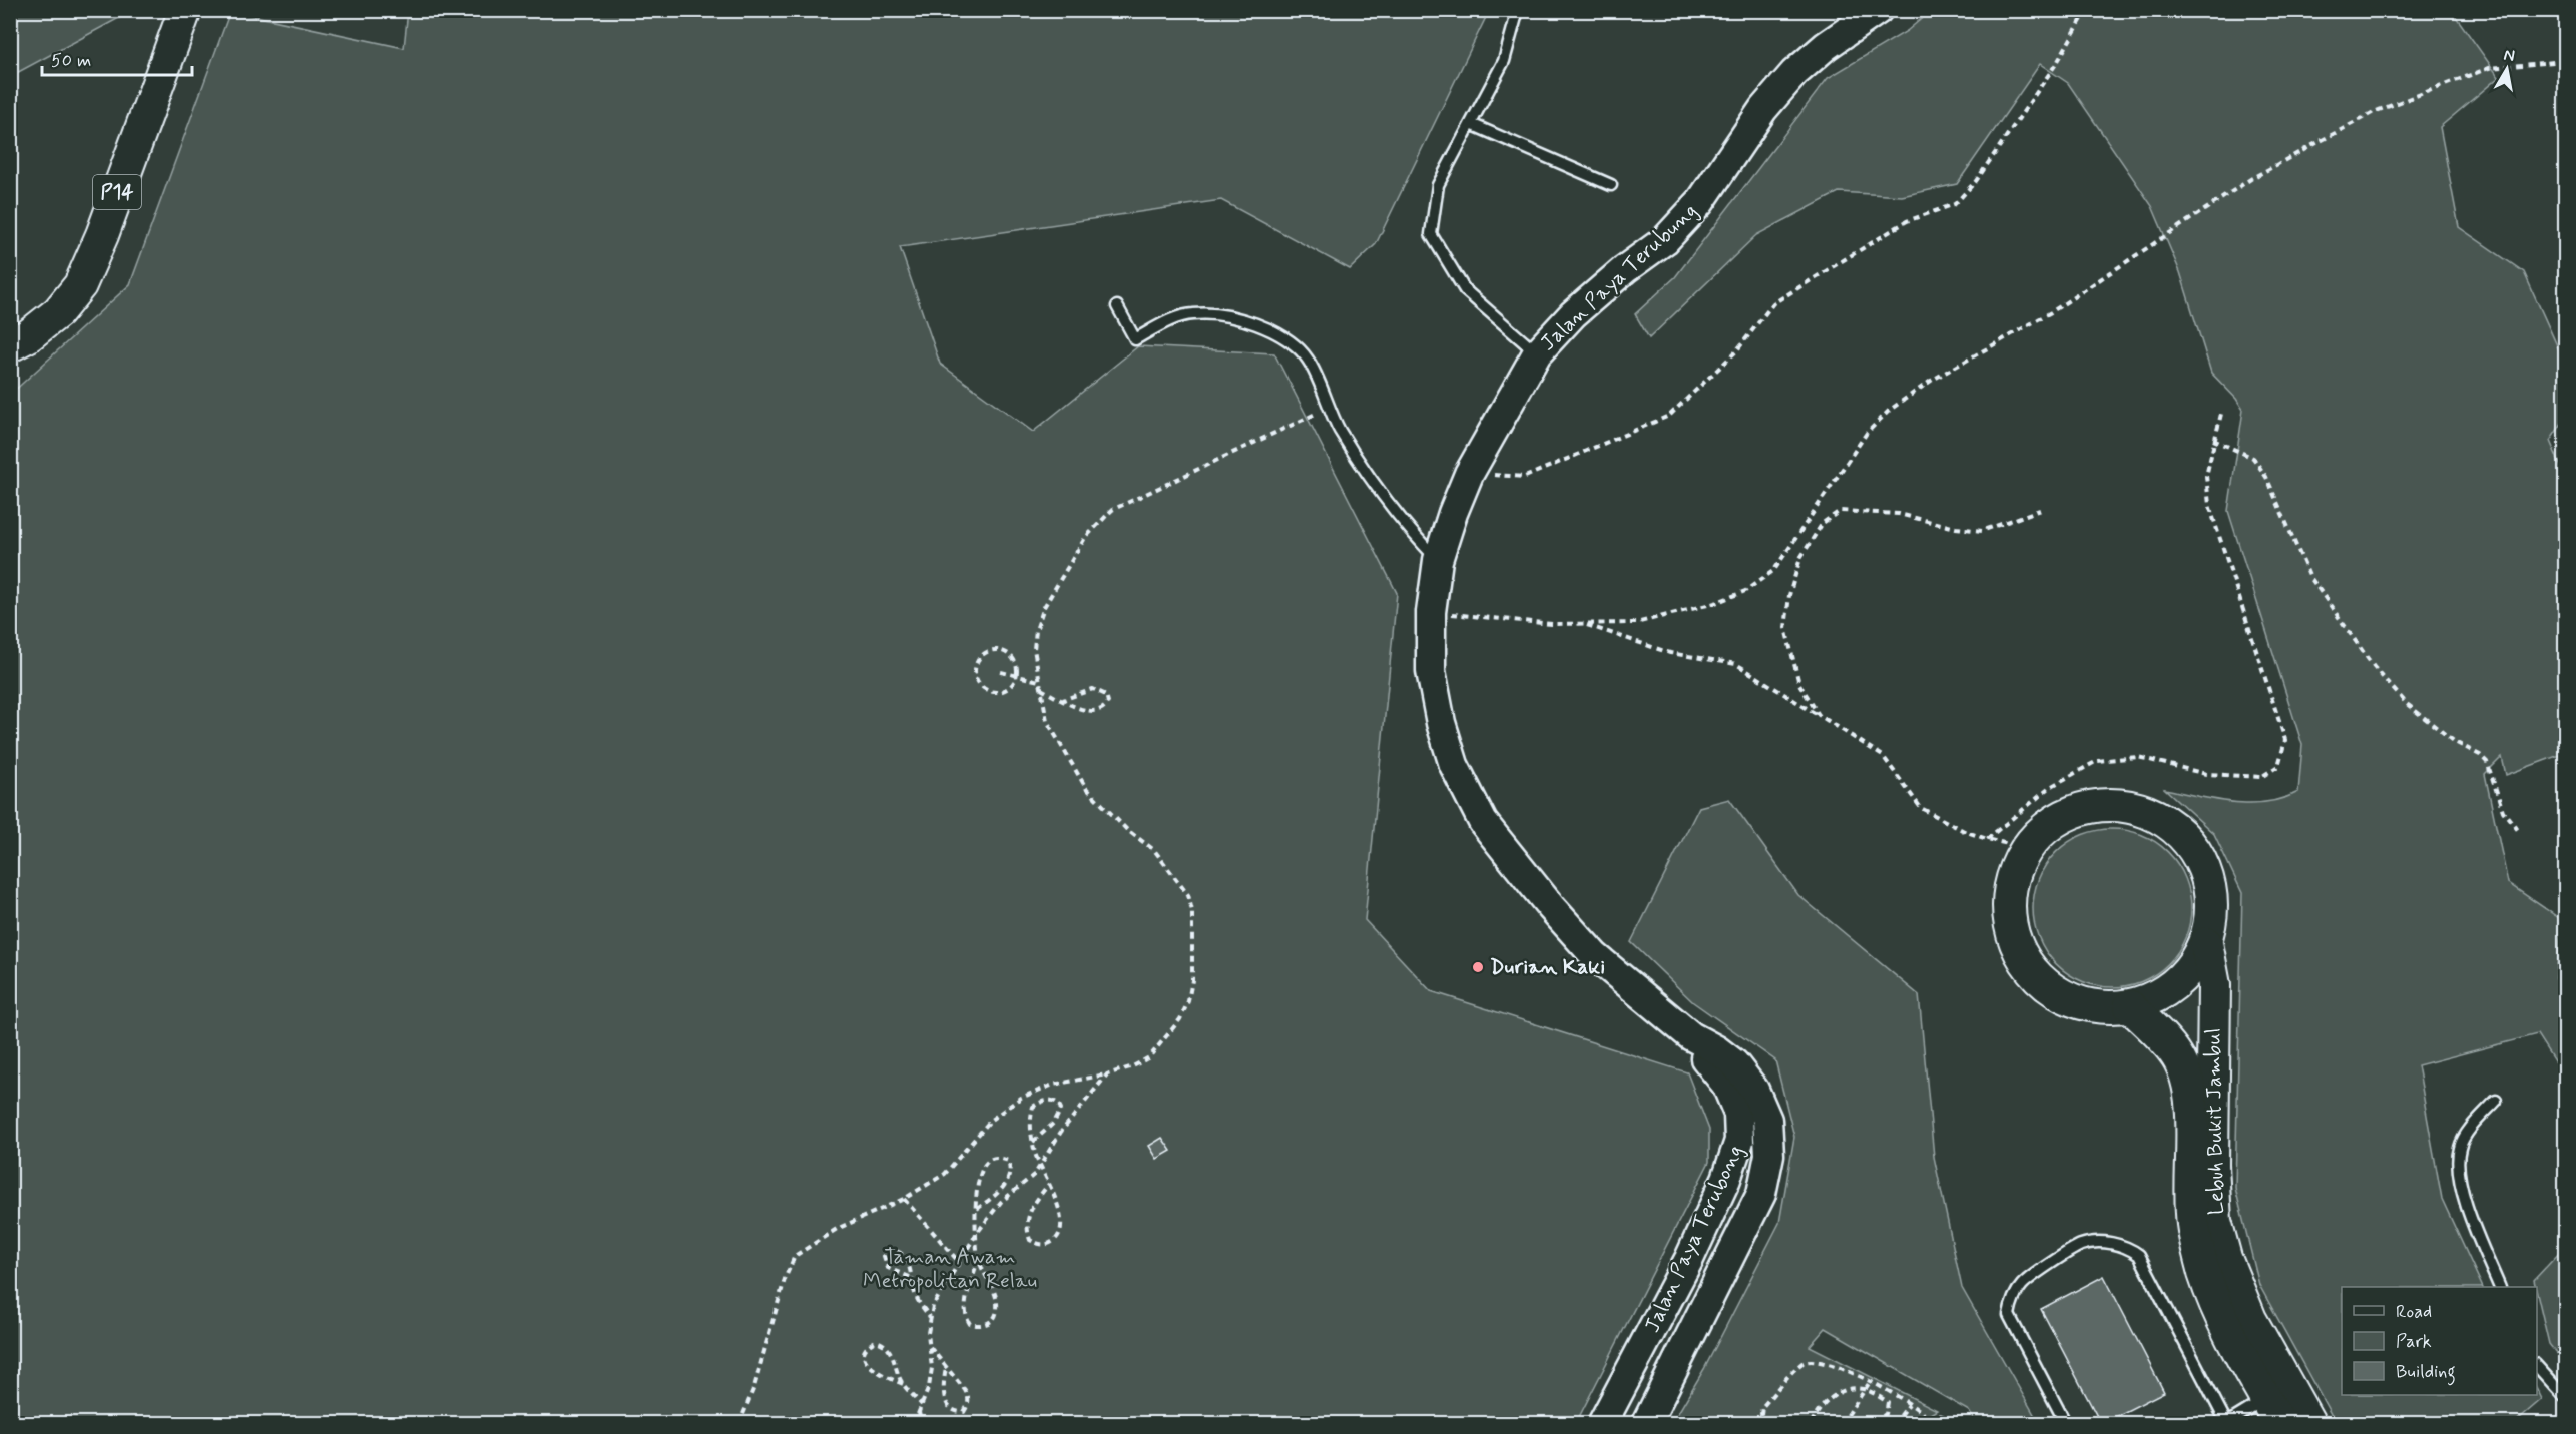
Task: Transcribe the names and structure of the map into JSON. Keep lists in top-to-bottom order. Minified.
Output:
{"streets":{"main road":["P14","Jalan Paya Terubung","Lebuh Bukit Jambul","Jalan Paya Terubong"]},"crossings":[["Jalan Paya Terubung","Jalan Paya Terubong"]],"parks":["Taman Awam Metropolitan Relau"],"places":["Durian Kaki"],"legend":["Road","Park","Building"],"scale_bar":"50 m","north":"top"}
